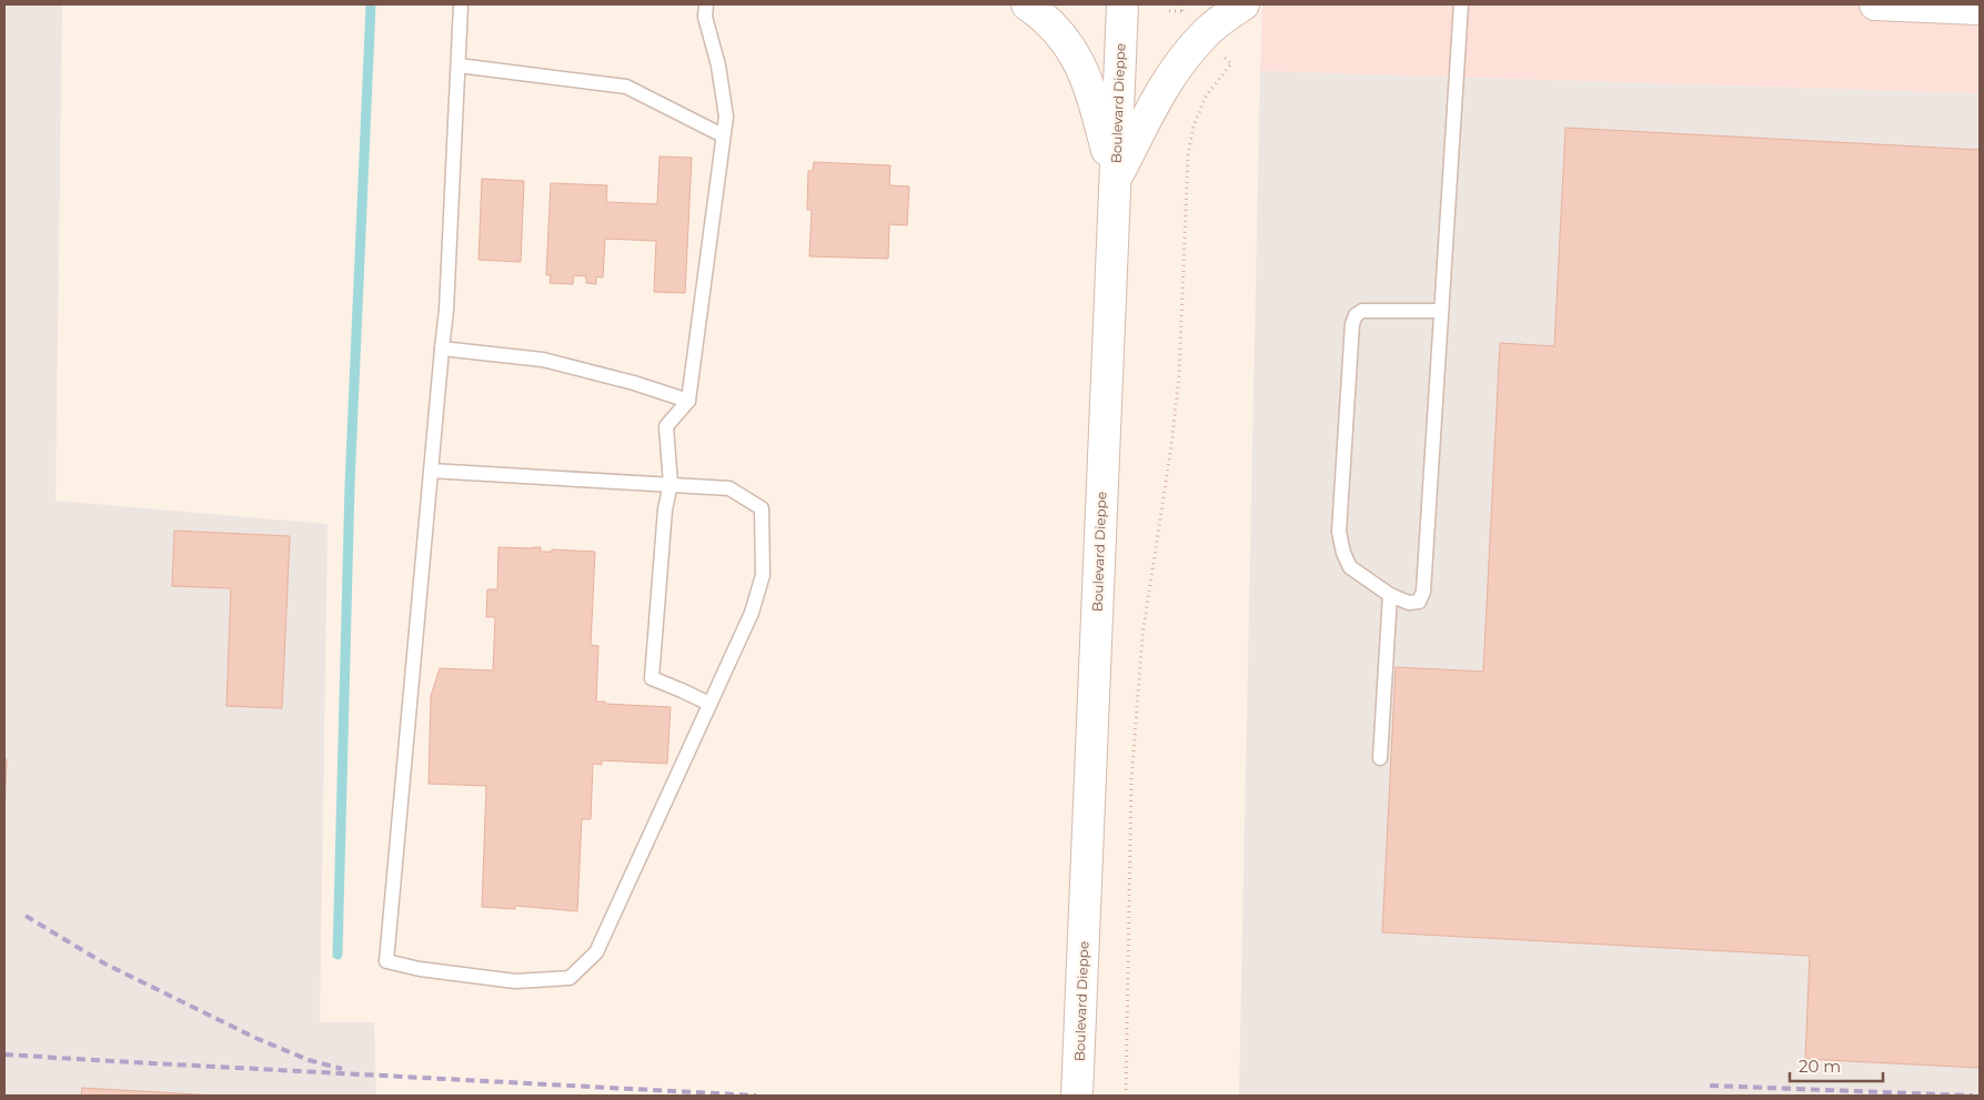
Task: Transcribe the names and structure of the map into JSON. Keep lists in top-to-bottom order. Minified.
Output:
{"streets":{"main road":["Boulevard Dieppe"]},"scale_bar":"20 m"}
